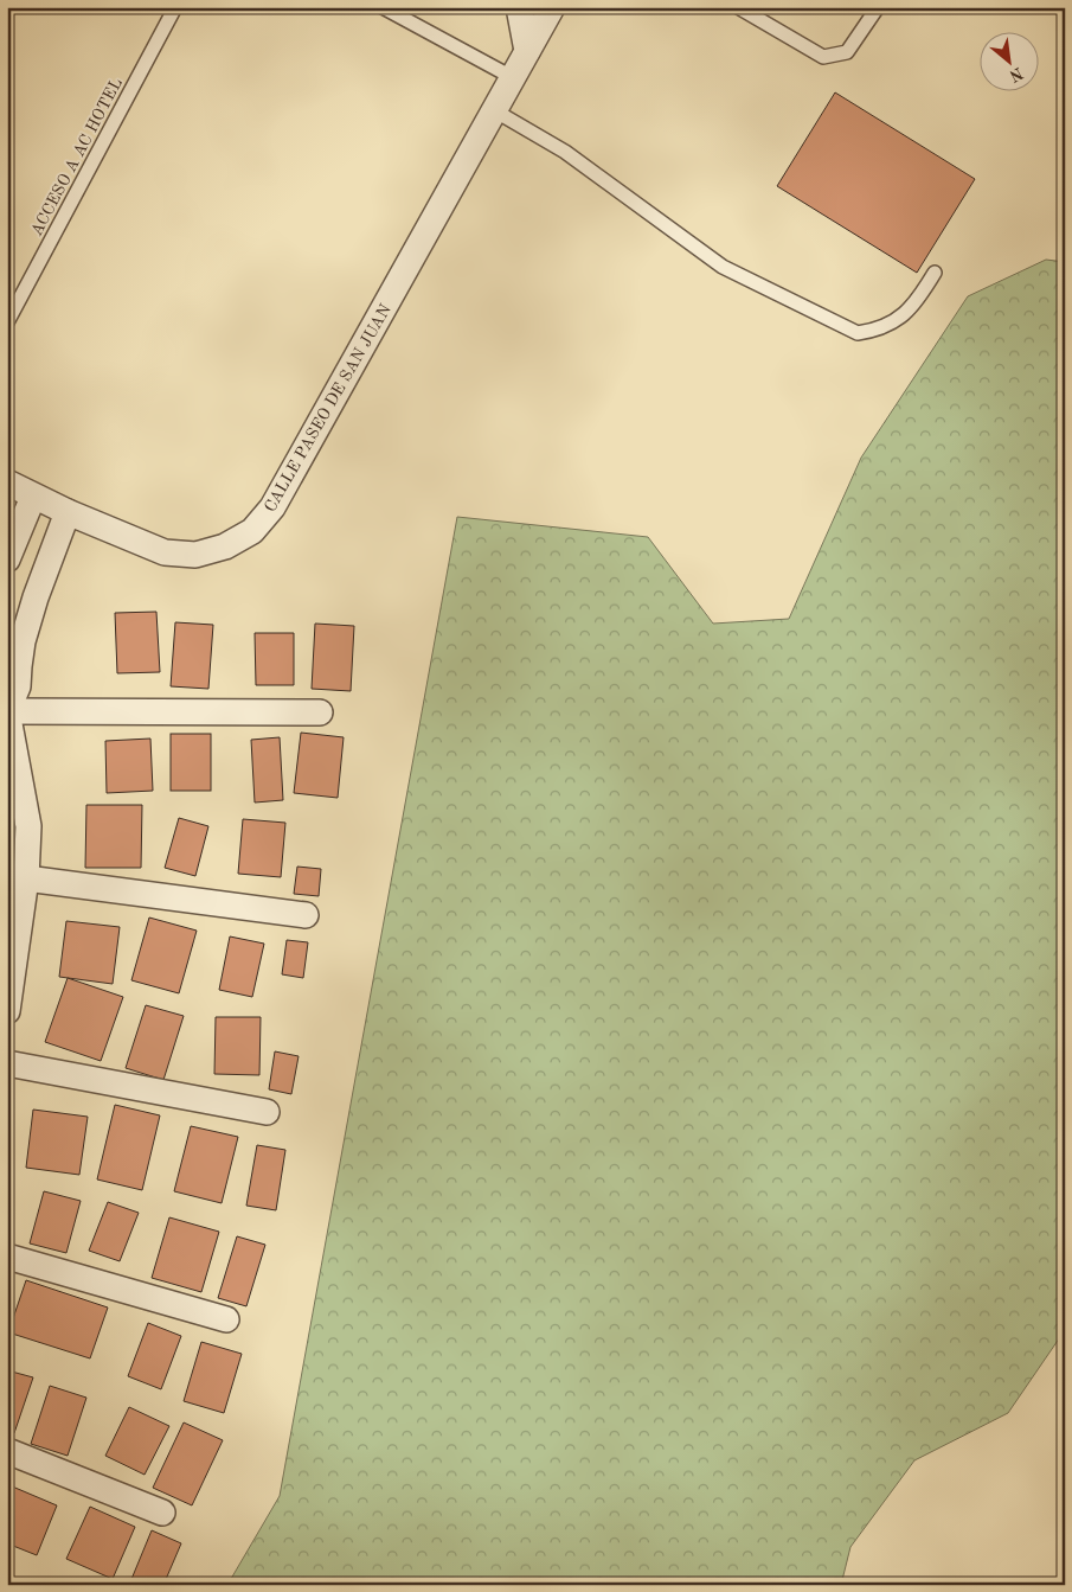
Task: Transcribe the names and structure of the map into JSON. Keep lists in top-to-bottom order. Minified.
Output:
{"streets":{"street":["CALLE PASEO DE SAN JUAN"],"lane":["ACCESO A AC HOTEL"]},"north":"bottom right"}
